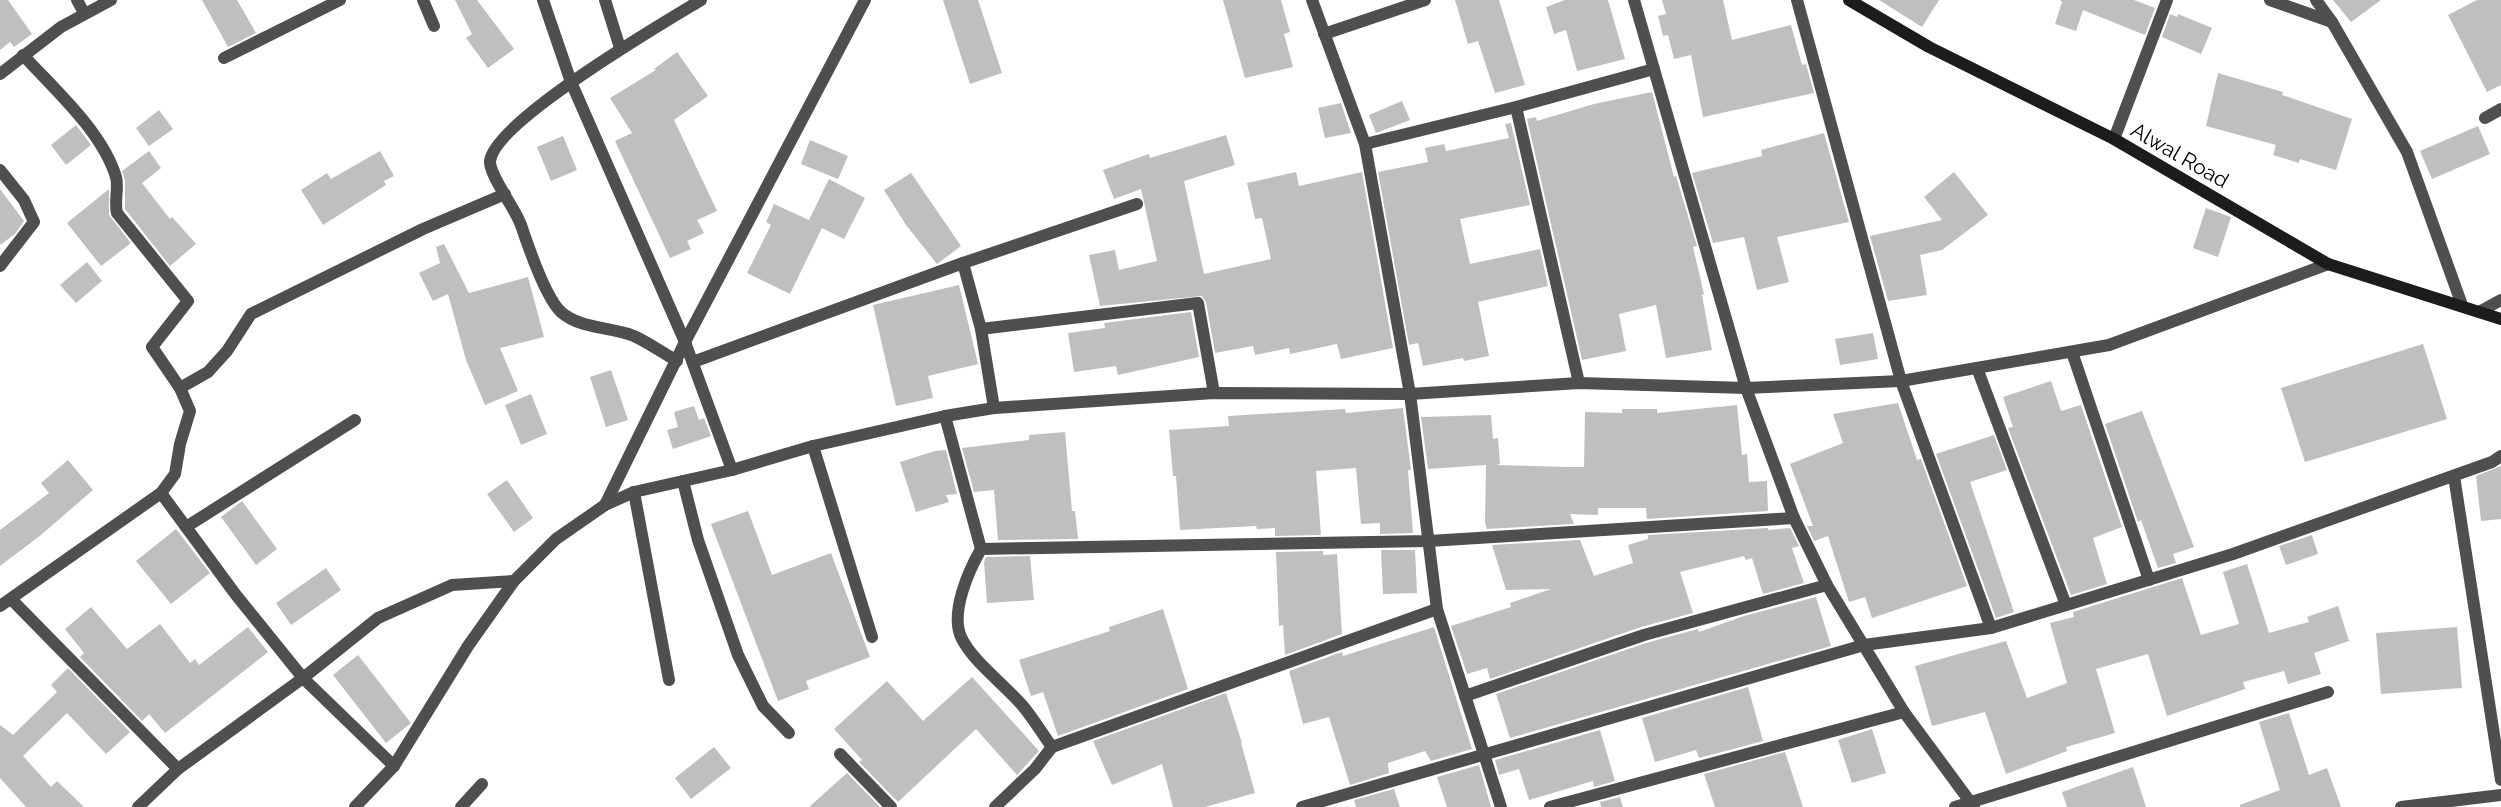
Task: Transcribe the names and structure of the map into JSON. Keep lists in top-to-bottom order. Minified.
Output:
{"streets":{"main road":["Alwal Road"]}}
